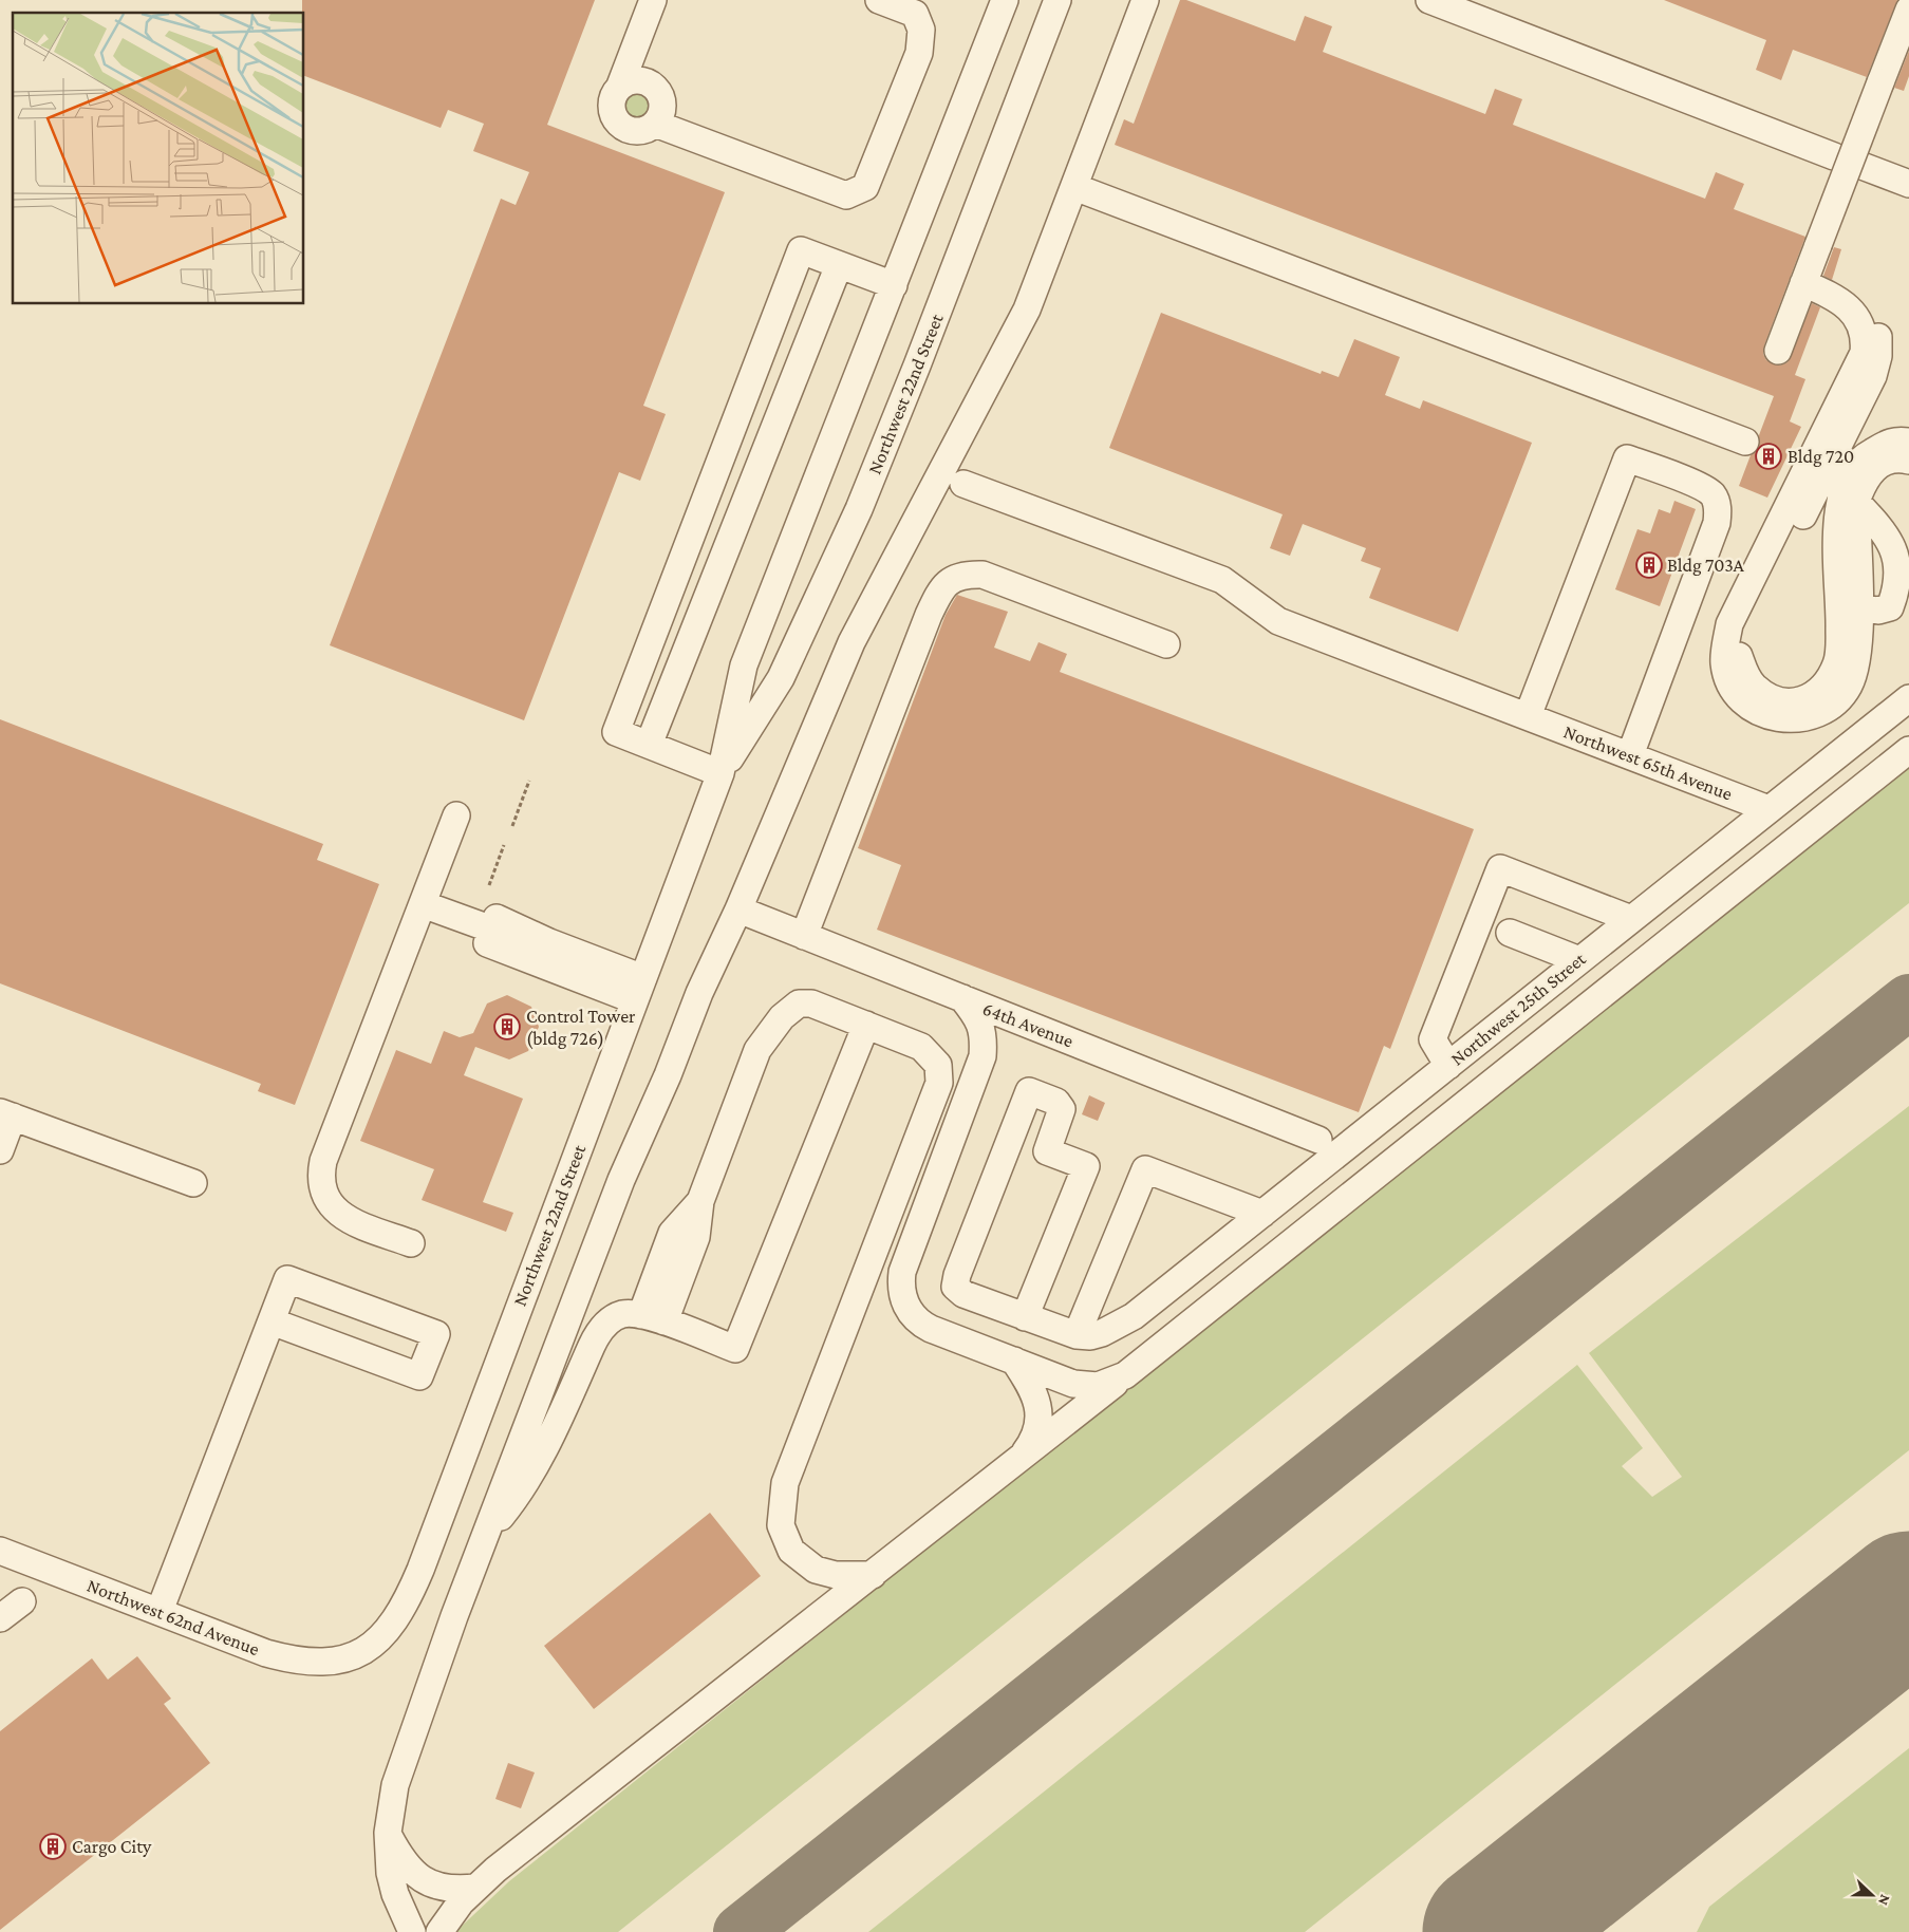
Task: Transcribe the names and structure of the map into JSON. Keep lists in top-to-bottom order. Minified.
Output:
{"streets":{"street":["Northwest 22nd Street","Northwest 65th Avenue","Northwest 25th Street","64th Avenue","Northwest 62nd Avenue"]},"crossings":[["Northwest 22nd Street","Northwest 62nd Avenue"],["Northwest 65th Avenue","Northwest 25th Street"]],"places":{"building":["Bldg 720","Bldg 703A","Control Tower (bldg 726)","Cargo City"]},"north":"right"}
